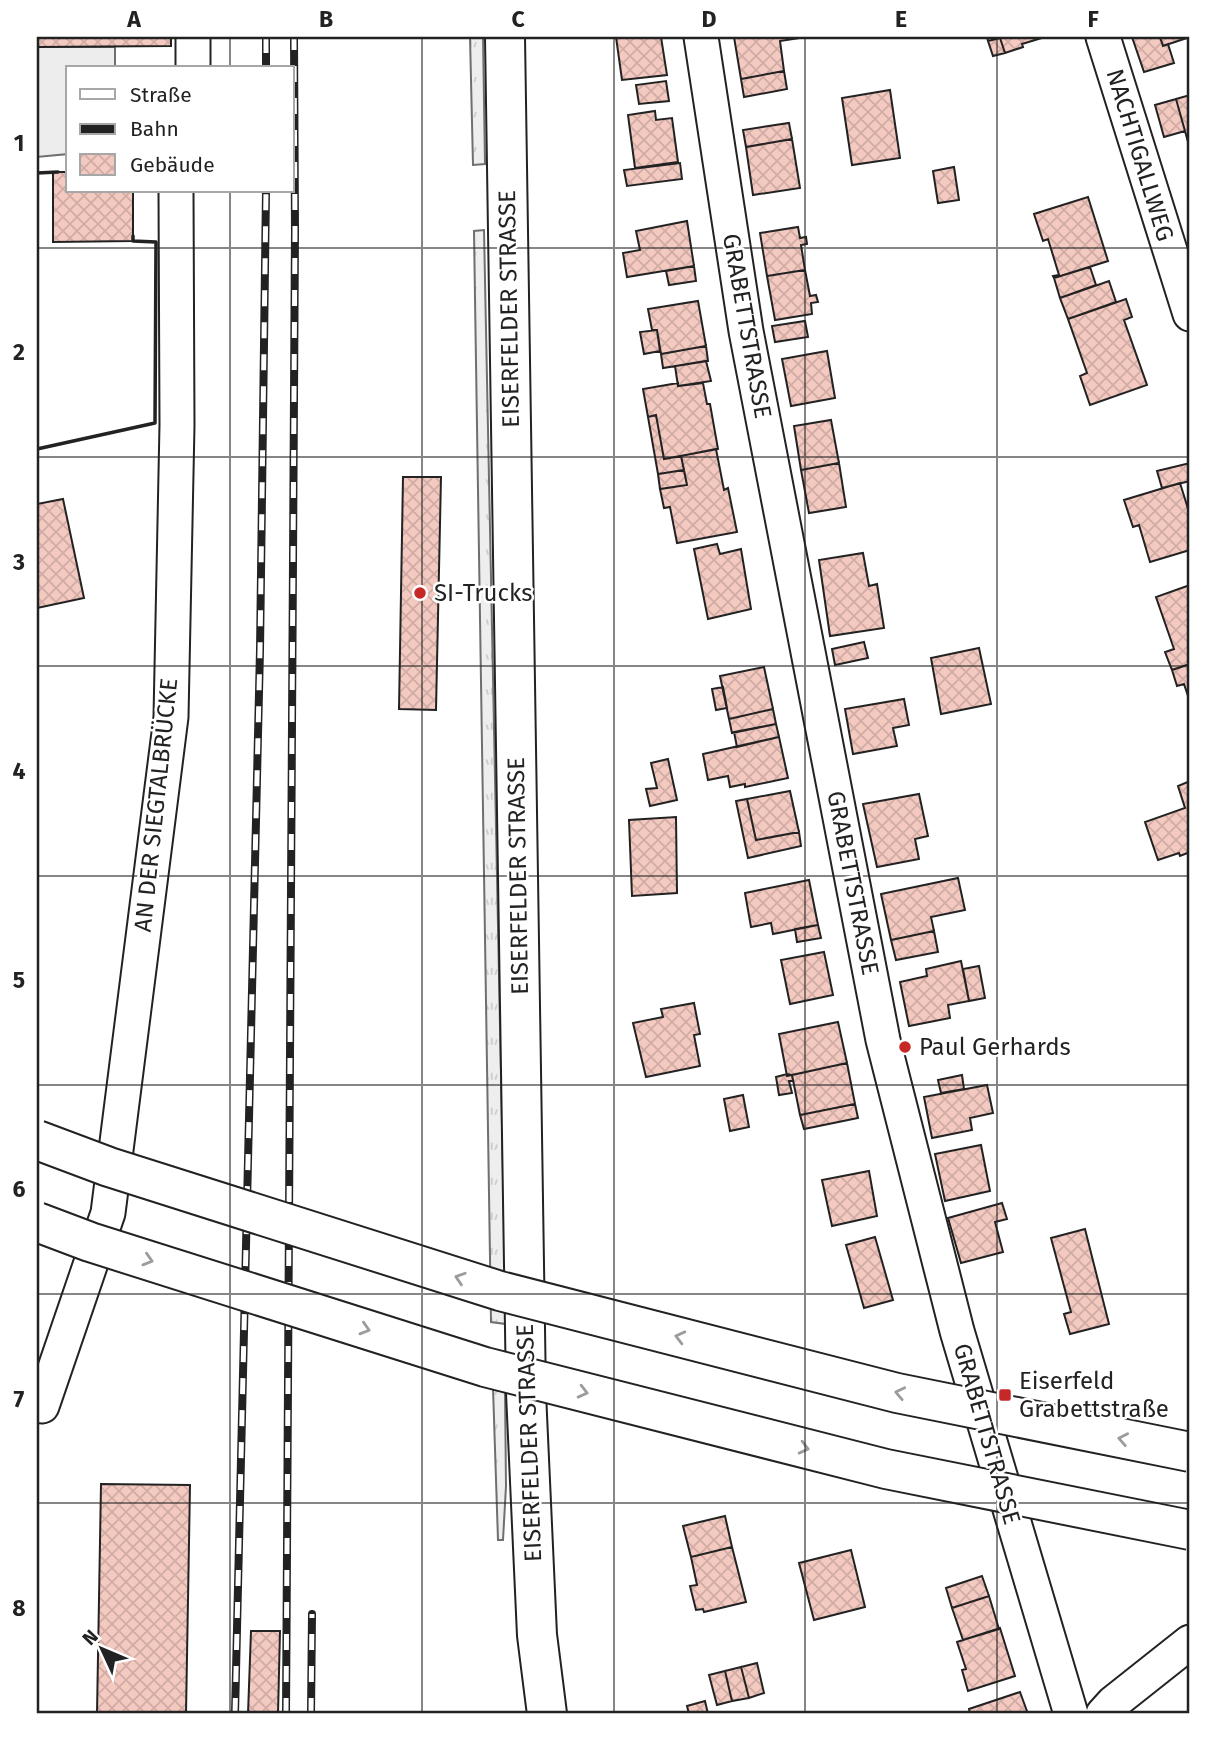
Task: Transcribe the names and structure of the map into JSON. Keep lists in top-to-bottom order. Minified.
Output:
{"streets":{"main road":["EISERFELDER STRASSE"],"street":["NACHTIGALLWEG","GRABETTSTRASSE","AN DER SIEGTALBRÜCKE"]},"places":{"other":["SI-Trucks","Paul Gerhards"],"transit":["Eiserfeld Grabettstraße"]},"legend":["Straße","Bahn","Gebäude"],"north":"top left","grid":{"columns":["A","B","C","D","E","F"],"rows":["1","2","3","4","5","6","7","8"]}}
